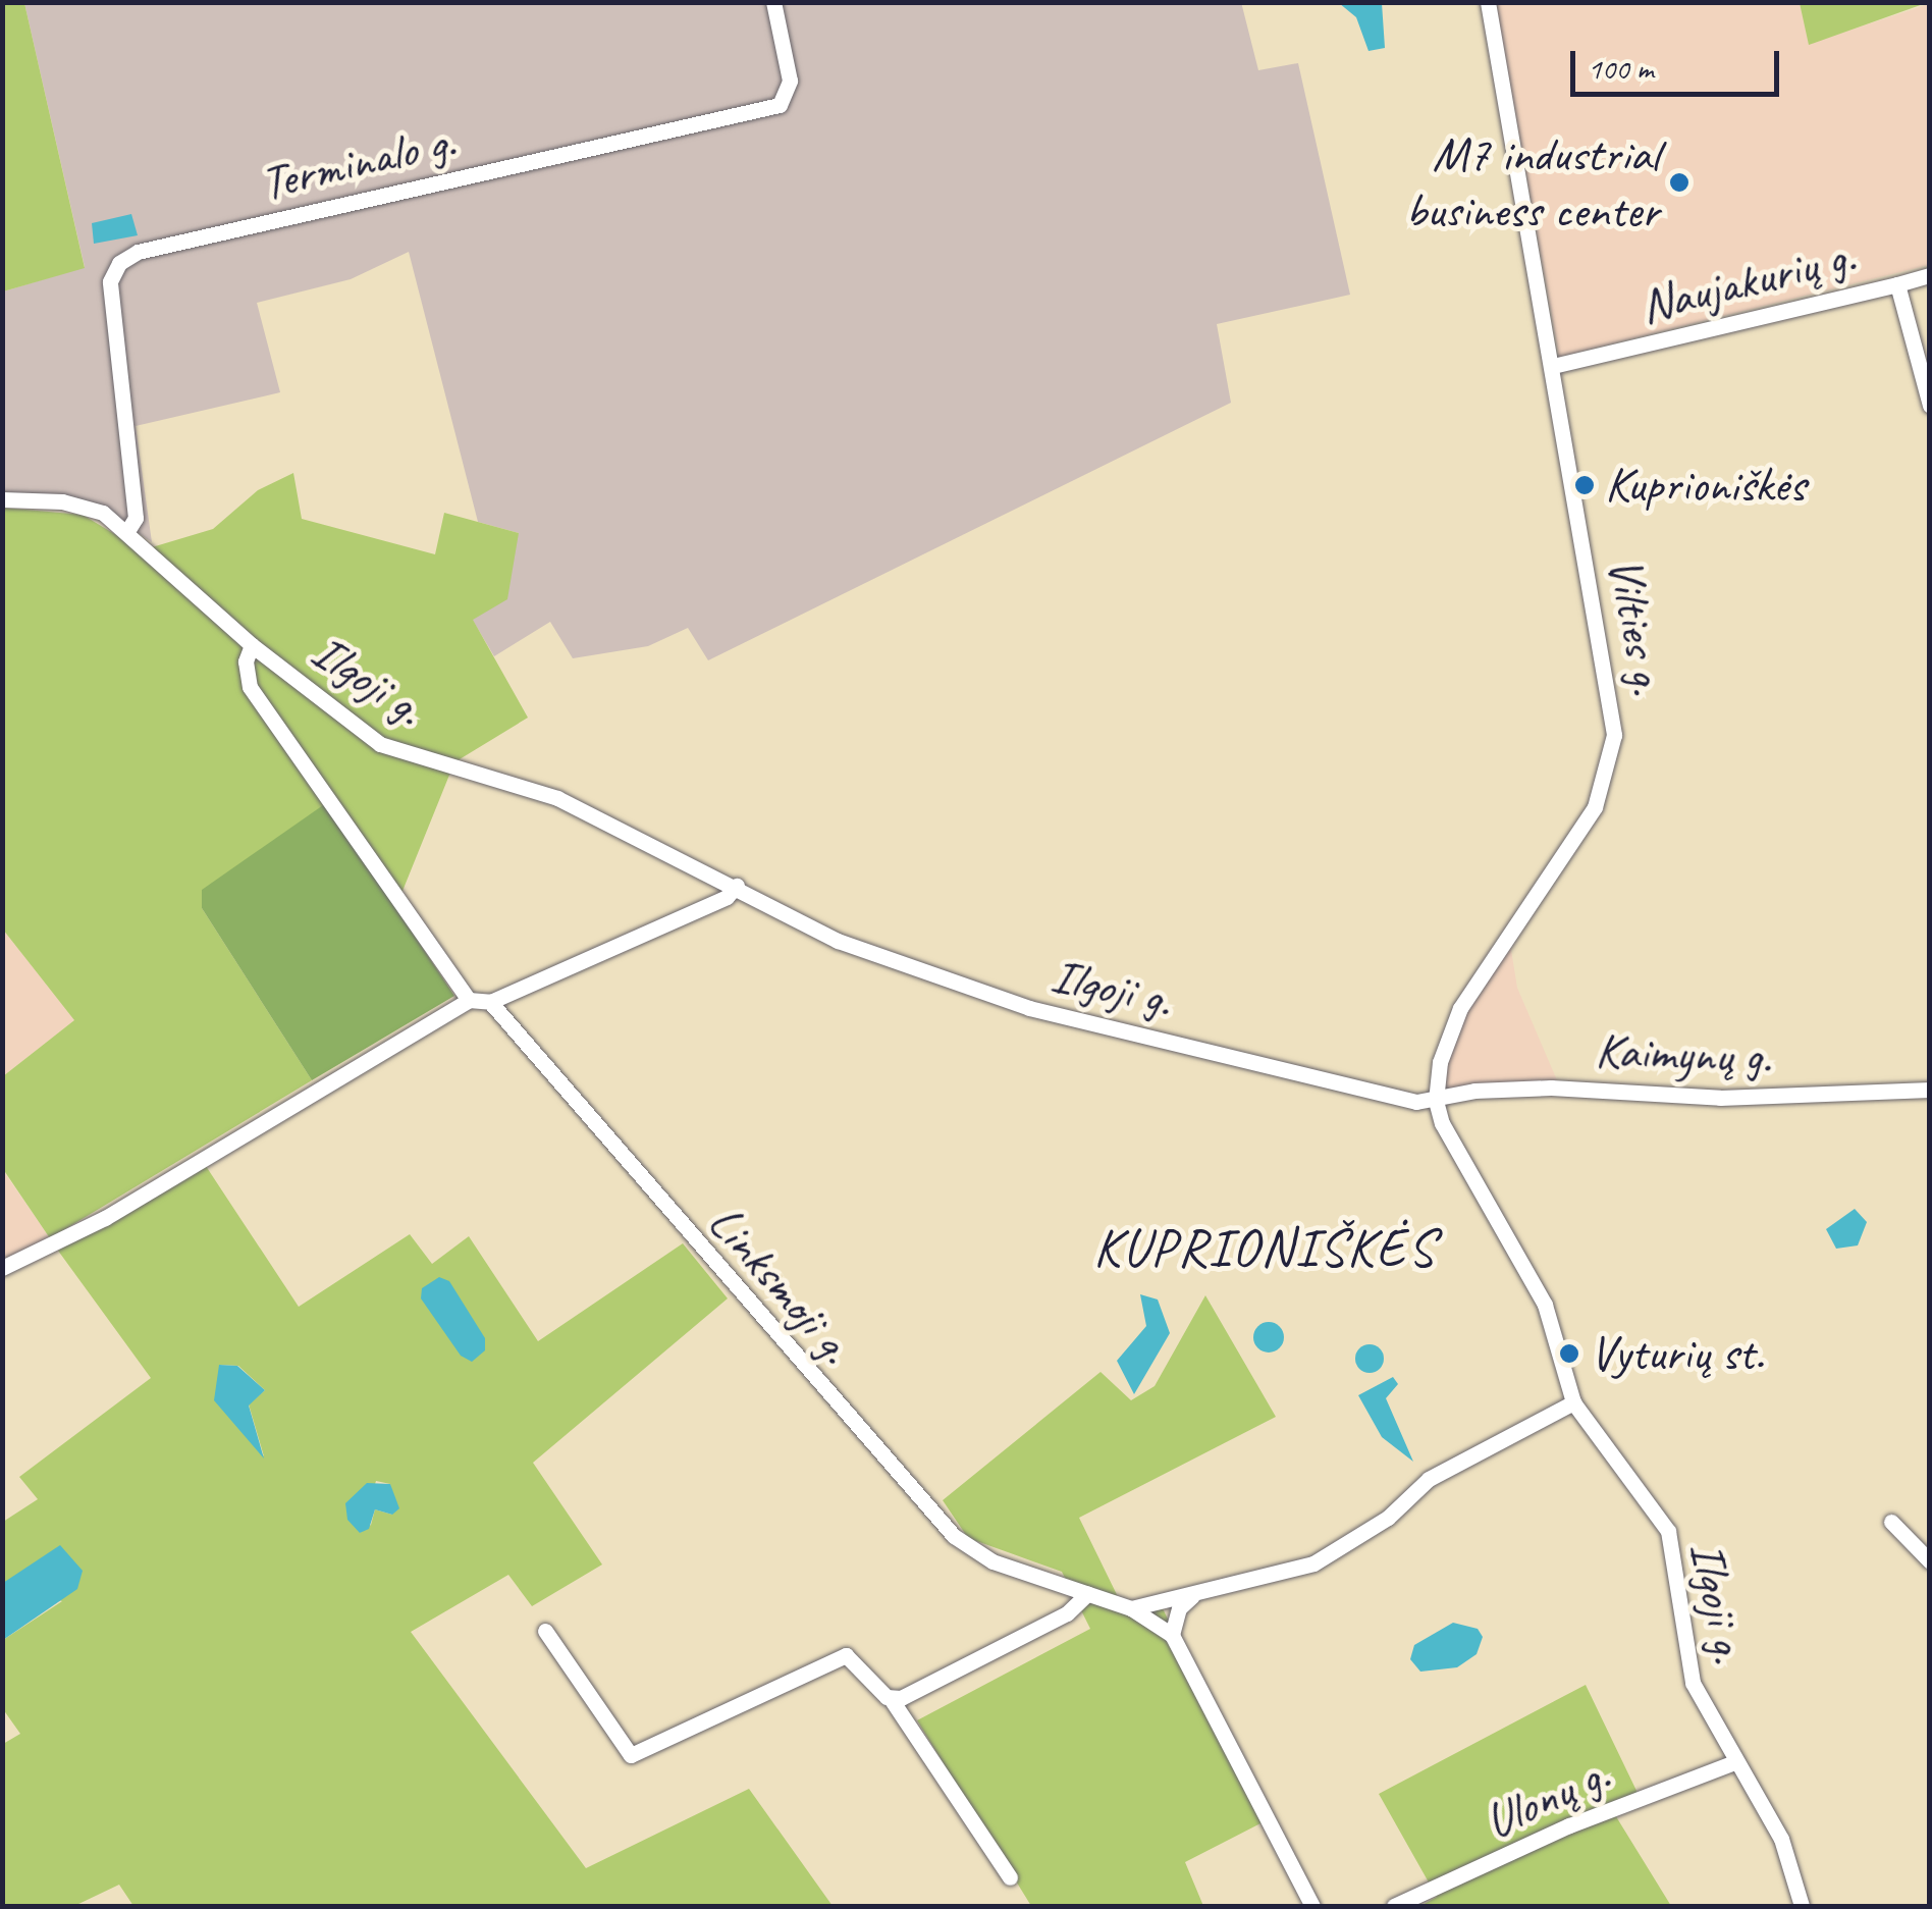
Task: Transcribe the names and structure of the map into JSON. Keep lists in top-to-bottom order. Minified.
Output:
{"streets":{"street":["Terminalo g.","Naujakurių g.","Vilties g.","Ilgoji g.","Kaimynų g.","Linksmoji g.","Ulonų g."]},"crossings":[["Terminalo g.","Ilgoji g."],["Naujakurių g.","Vilties g."],["Vilties g.","Ilgoji g."],["Vilties g.","Kaimynų g."],["Ilgoji g.","Kaimynų g."],["Ilgoji g.","Ulonų g."]],"districts":["KUPRIONIŠKĖS"],"places":["M7 industrial business center","Kuprioniškės","Vyturių st."],"scale_bar":"100 m"}
